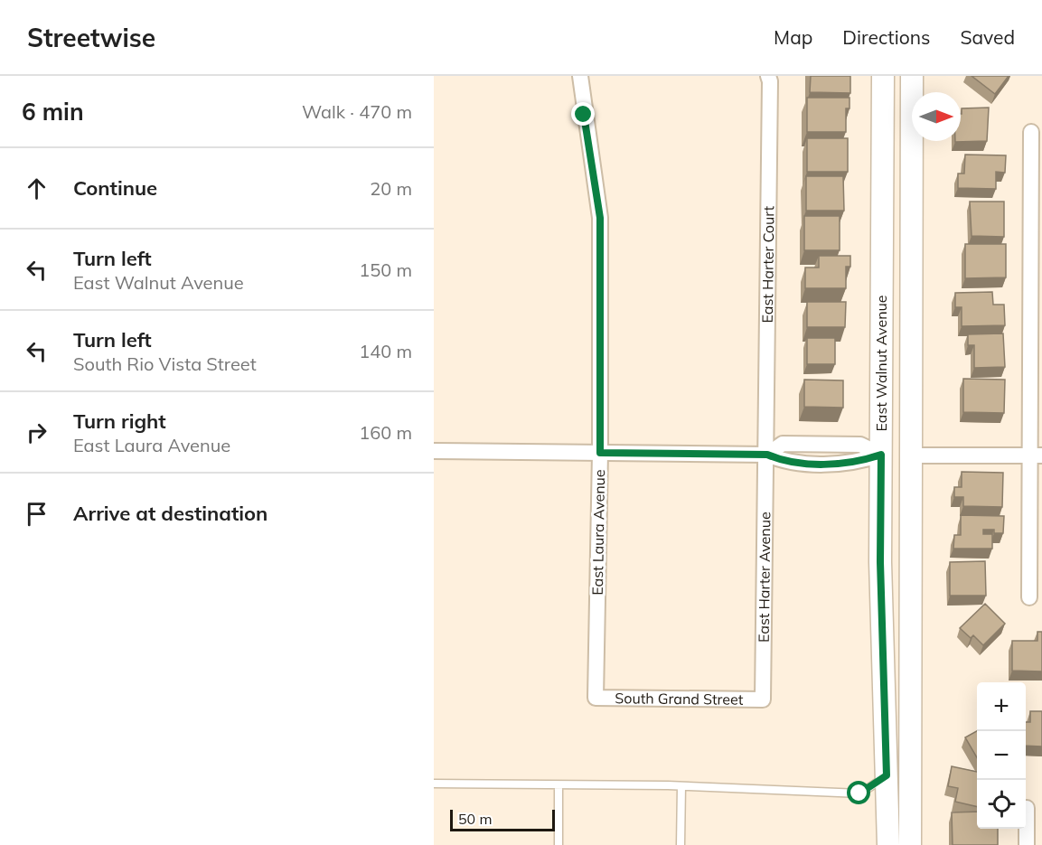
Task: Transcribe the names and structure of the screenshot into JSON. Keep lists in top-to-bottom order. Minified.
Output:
{"streets":{"main road":["East Walnut Avenue"],"street":["East Harter Court","East Laura Avenue","East Harter Avenue","South Grand Street"]},"crossings":[["East Harter Court","East Harter Avenue"],["East Laura Avenue","South Grand Street"],["East Harter Avenue","South Grand Street"]],"scale_bar":"50 m","north":"right","page":{"header":"Streetwise","nav":["Map","Directions","Saved"],"heading":["6 min","Walk · 470 m"],"list":[["Continue","20 m"],["Turn left","East Walnut Avenue","150 m"],["Turn left","South Rio Vista Street","140 m"],["Turn right","East Laura Avenue","160 m"],"Arrive at destination"],"map_buttons":["+","−"],"scale":"50 m"}}
